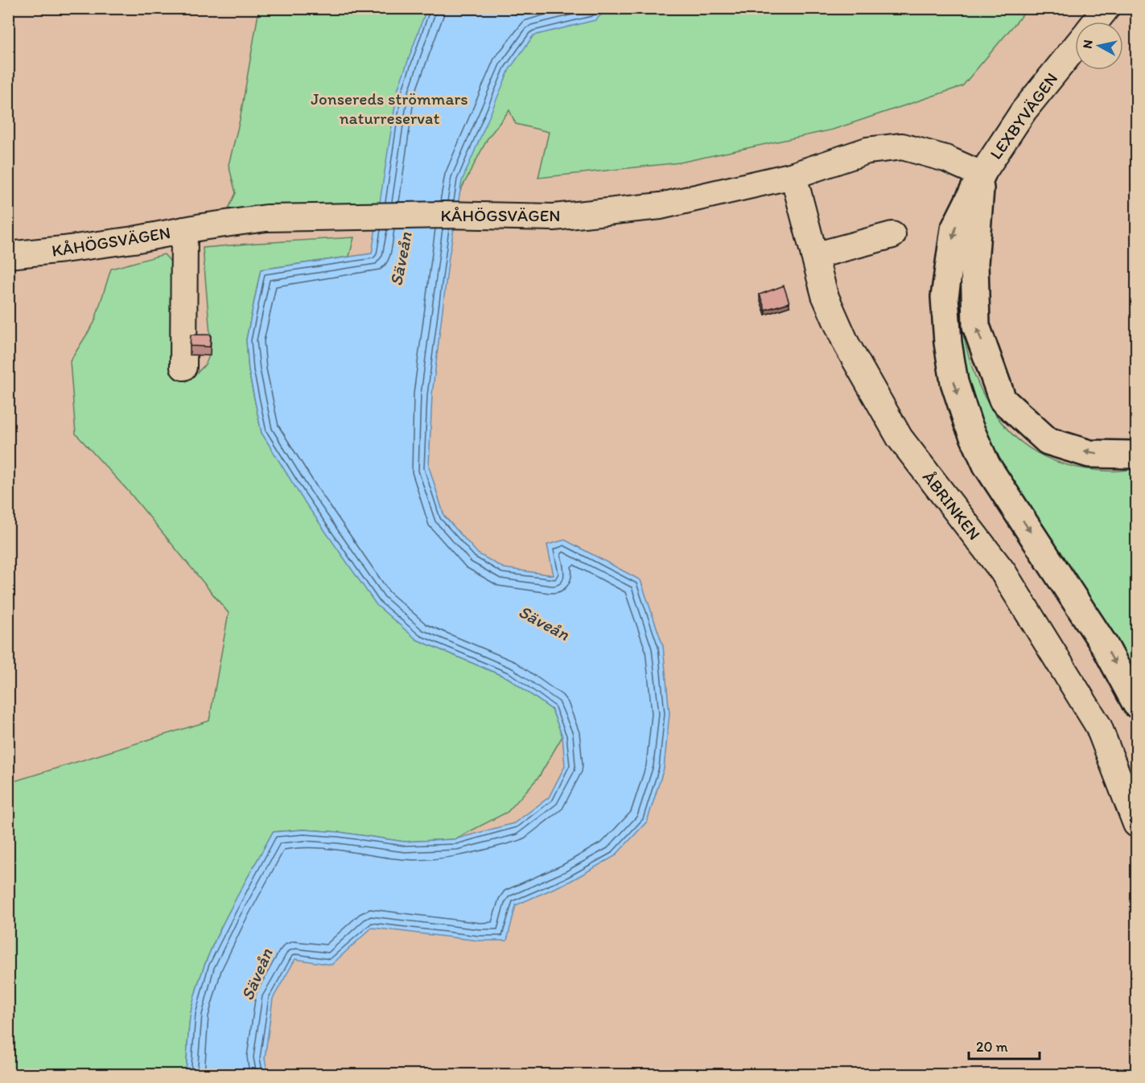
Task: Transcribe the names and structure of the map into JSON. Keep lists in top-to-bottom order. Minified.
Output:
{"streets":{"street":["LEXBYVÄGEN","KÅHÖGSVÄGEN","ÅBRINKEN"]},"crossings":[["LEXBYVÄGEN","KÅHÖGSVÄGEN"],["KÅHÖGSVÄGEN","ÅBRINKEN"]],"water":["Säveån"],"parks":["Jonsereds strömmars naturreservat"],"scale_bar":"20 m","north":"left"}
